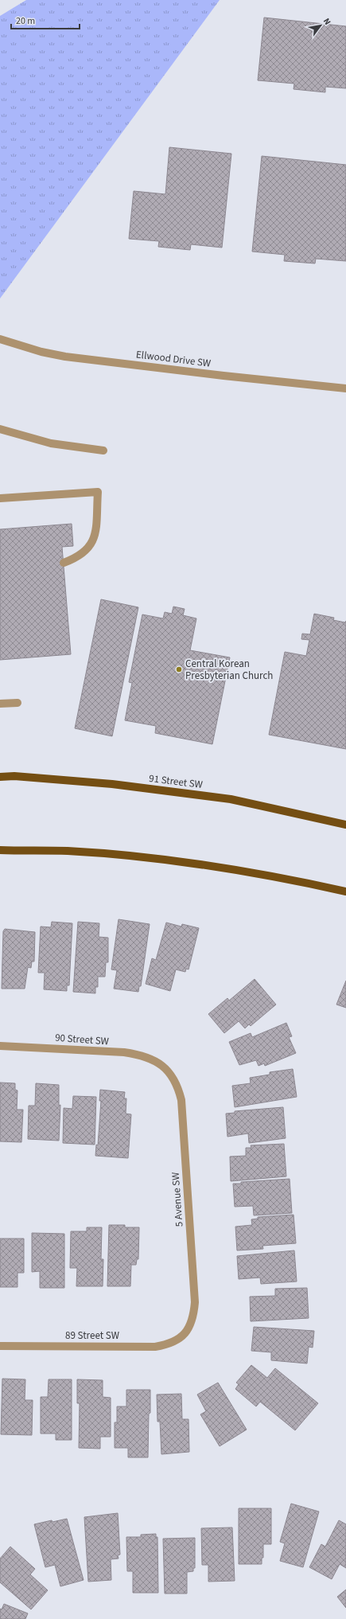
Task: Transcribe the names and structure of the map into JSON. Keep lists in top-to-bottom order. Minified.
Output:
{"streets":{"main road":["91 Street SW"],"street":["Ellwood Drive SW","90 Street SW","5 Avenue SW","89 Street SW"]},"crossings":[["90 Street SW","5 Avenue SW"],["5 Avenue SW","89 Street SW"]],"places":["Central Korean Presbyterian Church"],"scale_bar":"20 m","north":"top right"}
